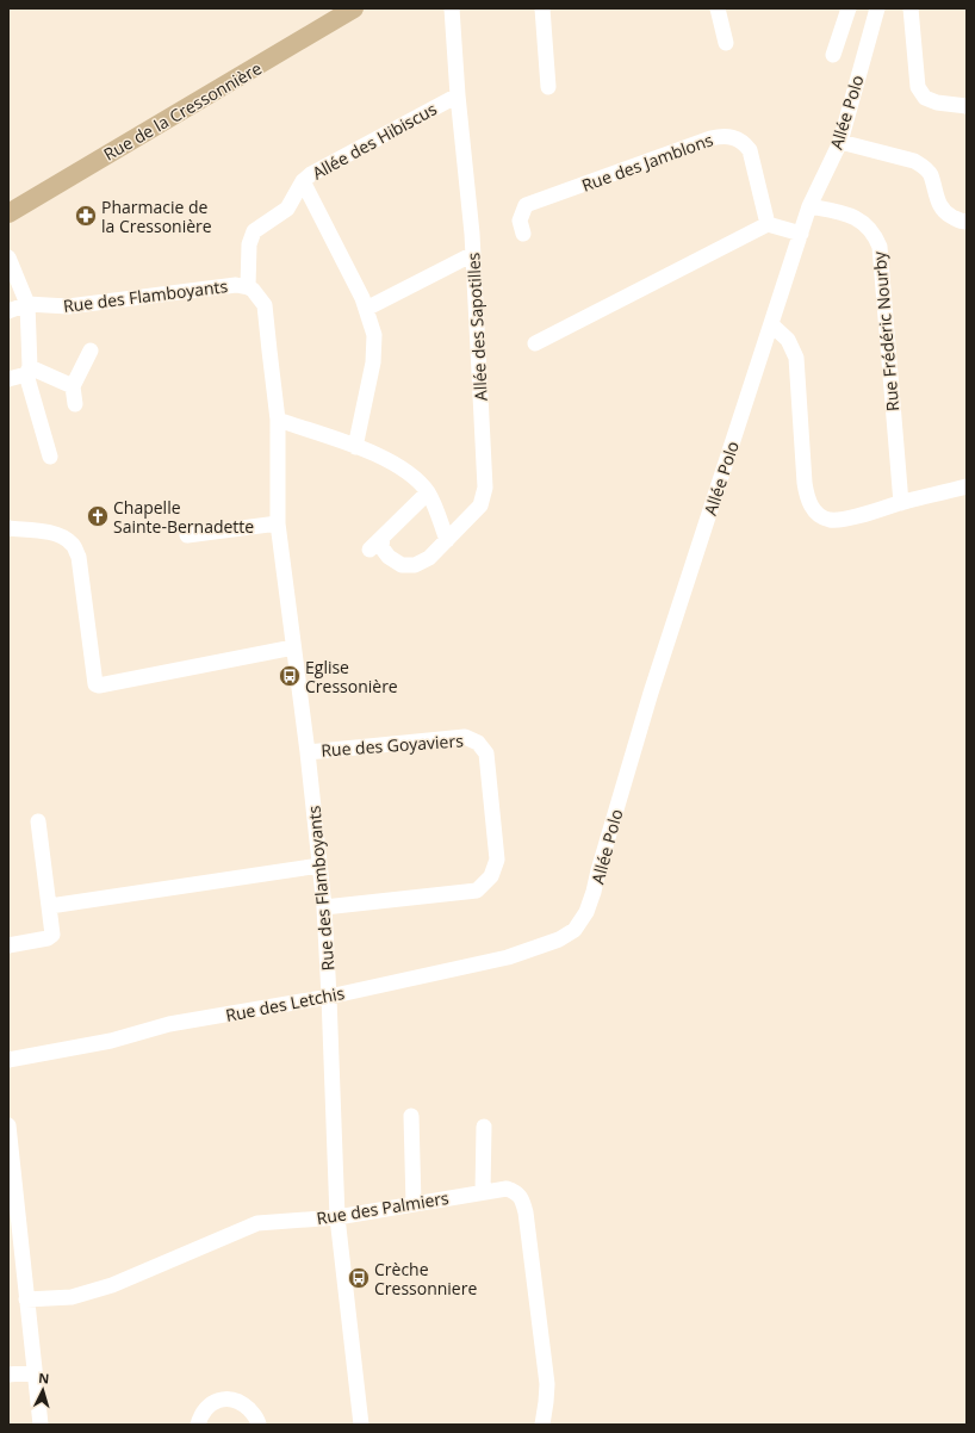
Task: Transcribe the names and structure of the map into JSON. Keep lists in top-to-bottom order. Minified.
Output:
{"streets":{"main road":["Rue de la Cressonnière"],"street":["Allée Polo","Allée des Hibiscus","Rue des Jamblons","Rue des Flamboyants","Allée des Sapotilles","Rue Frédéric Nourby","Rue des Goyaviers","Rue des Letchis","Rue des Palmiers"]},"crossings":[["Allée Polo","Rue Frédéric Nourby"],["Allée Polo","Rue des Letchis"],["Allée des Hibiscus","Rue des Flamboyants"],["Allée des Hibiscus","Allée des Sapotilles"],["Rue des Flamboyants","Rue des Goyaviers"],["Rue des Flamboyants","Rue des Letchis"],["Rue des Flamboyants","Rue des Palmiers"]],"places":{"pharmacy":["Pharmacie de la Cressonière"],"church":["Chapelle Sainte-Bernadette"],"bus stop":["Eglise Cressonière","Crèche Cressonniere"]},"north":"top"}
